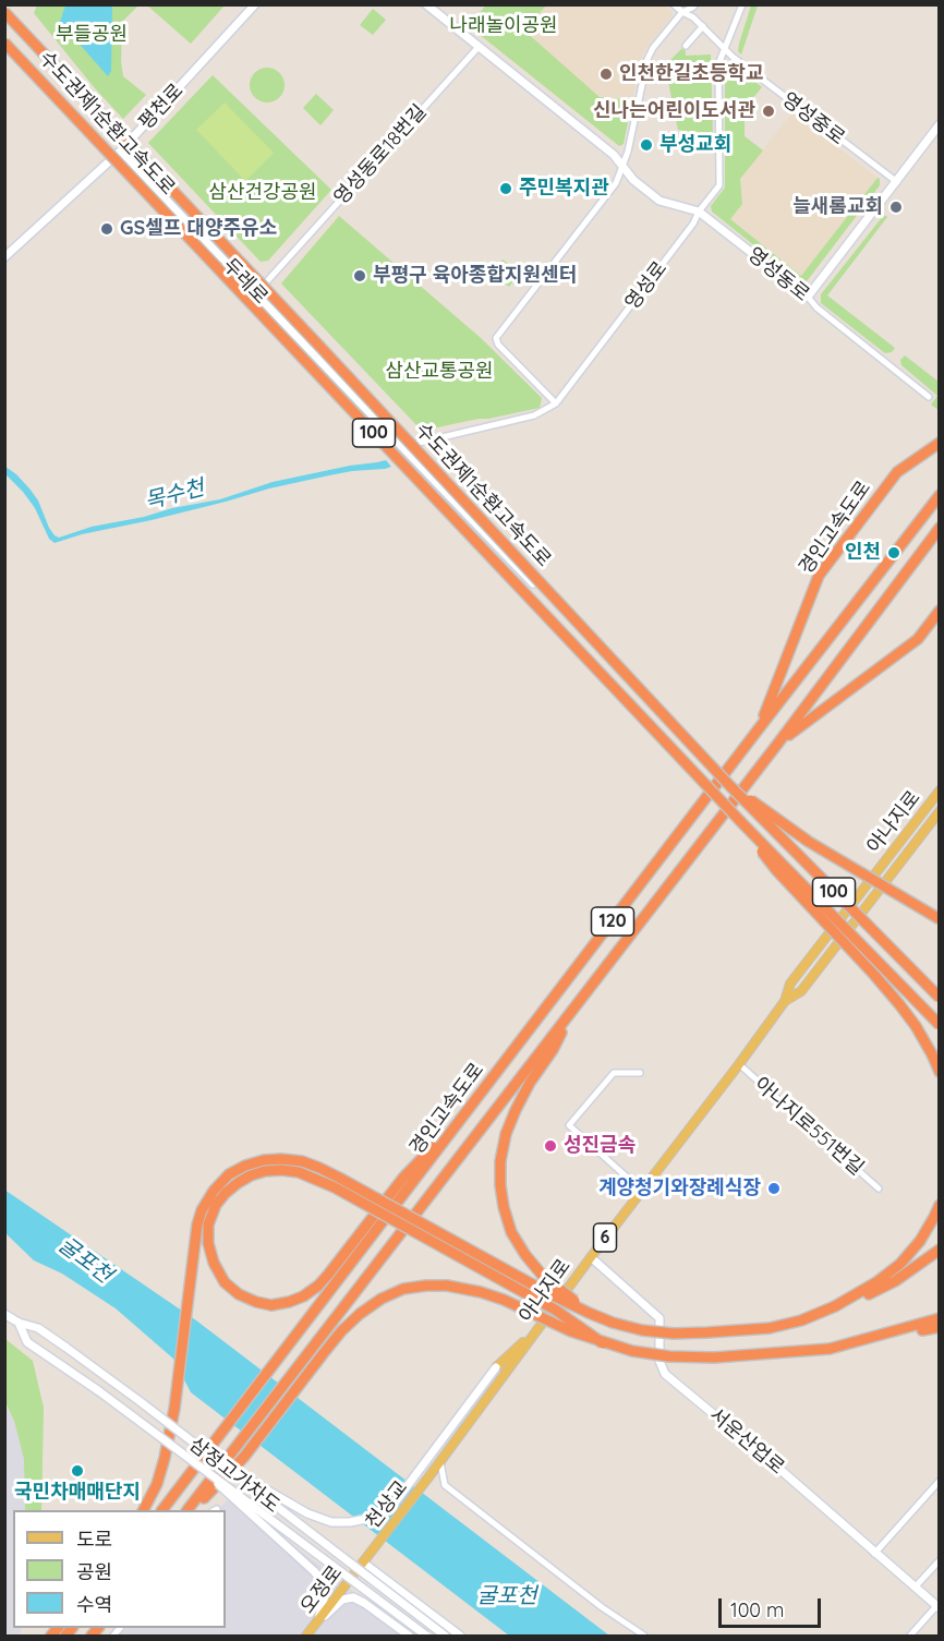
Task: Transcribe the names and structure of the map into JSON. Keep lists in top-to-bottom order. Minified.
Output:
{"streets":{"highway":["수도권제1순환고속도로","100","경인고속도로","120"],"main road":["아나지로","6","천상교","오정로"],"street":["평천로","영성중로","영성동로18번길","영성동로","두레로","영성로","아나지로551번길","서운산업로","삼정고가차도"]},"crossings":[["평천로","두레로"],["영성중로","영성로"],["영성동로18번길","영성동로"],["영성동로18번길","두레로"],["영성동로","영성로"],["두레로","영성로"],["아나지로","아나지로551번길"],["아나지로","서운산업로"],["아나지로","천상교"],["천상교","오정로"]],"water":["목수천","굴포천"],"parks":["나래놀이공원","부들공원","삼산건강공원","삼산교통공원"],"places":["인천한길초등학교","신나는어린이도서관","부성교회","주민복지관","늘새롬교회","GS셀프 대양주유소","부평구 육아종합지원센터","인천","성진금속","계양청기와장례식장","국민차매매단지"],"legend":["도로","공원","수역"],"scale_bar":"100 m"}
